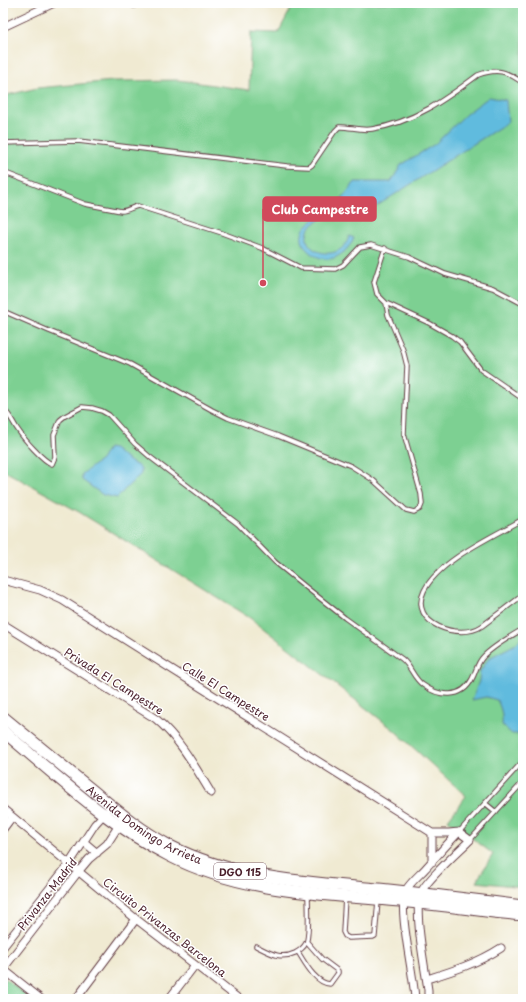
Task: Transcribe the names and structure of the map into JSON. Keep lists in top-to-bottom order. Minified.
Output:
{"streets":{"main road":["Avenida Domingo Arrieta","DGO 115"],"street":["Privada El Campestre","Calle El Campestre","Privanza Madrid","Circuito Privanzas Barcelona"]},"crossings":[["Avenida Domingo Arrieta","Privanza Madrid"],["Privanza Madrid","Circuito Privanzas Barcelona"]],"places":["Club Campestre"]}
